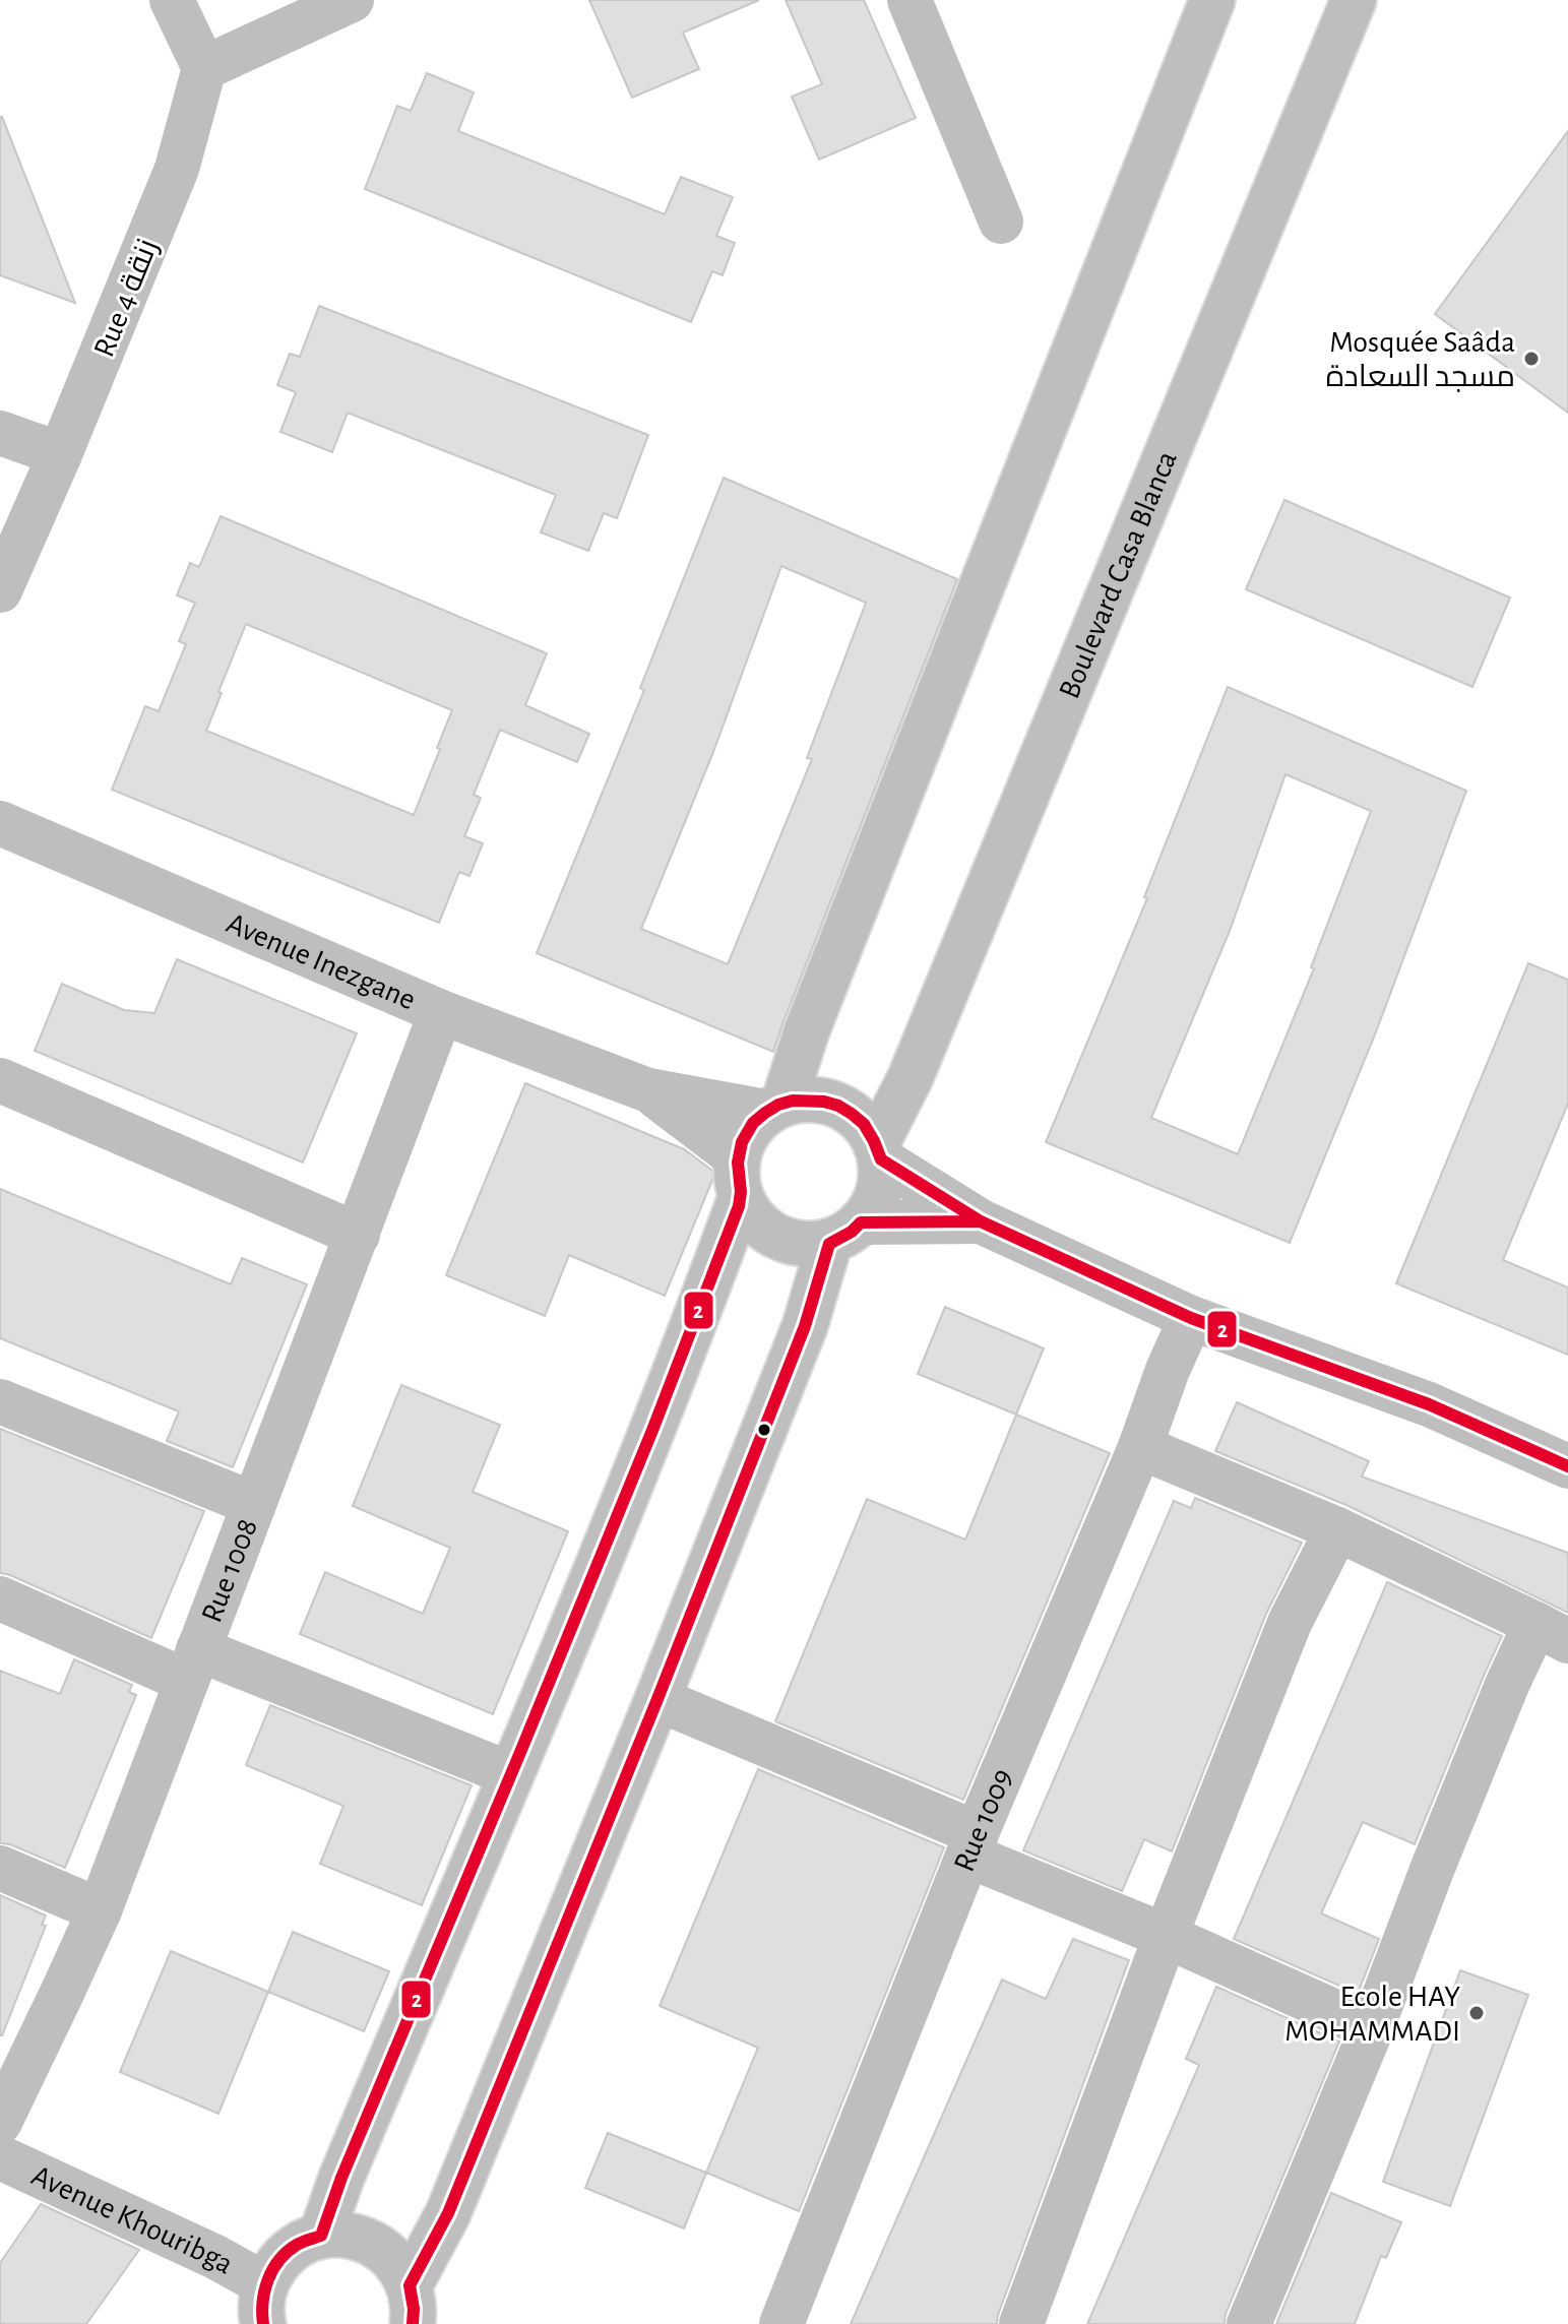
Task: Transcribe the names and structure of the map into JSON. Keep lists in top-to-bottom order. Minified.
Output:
{"streets":{"street":["Rue 4 زنقة","Boulevard Casa Blanca","Avenue Inezgane","Rue 1008","Rue 1009","Avenue Khouribga"]},"crossings":[["Avenue Inezgane","Rue 1008"]],"places":["Mosquée Saâda مسجد السعادة","Ecole HAY MOHAMMADI"],"lines":["transit line 2"]}
